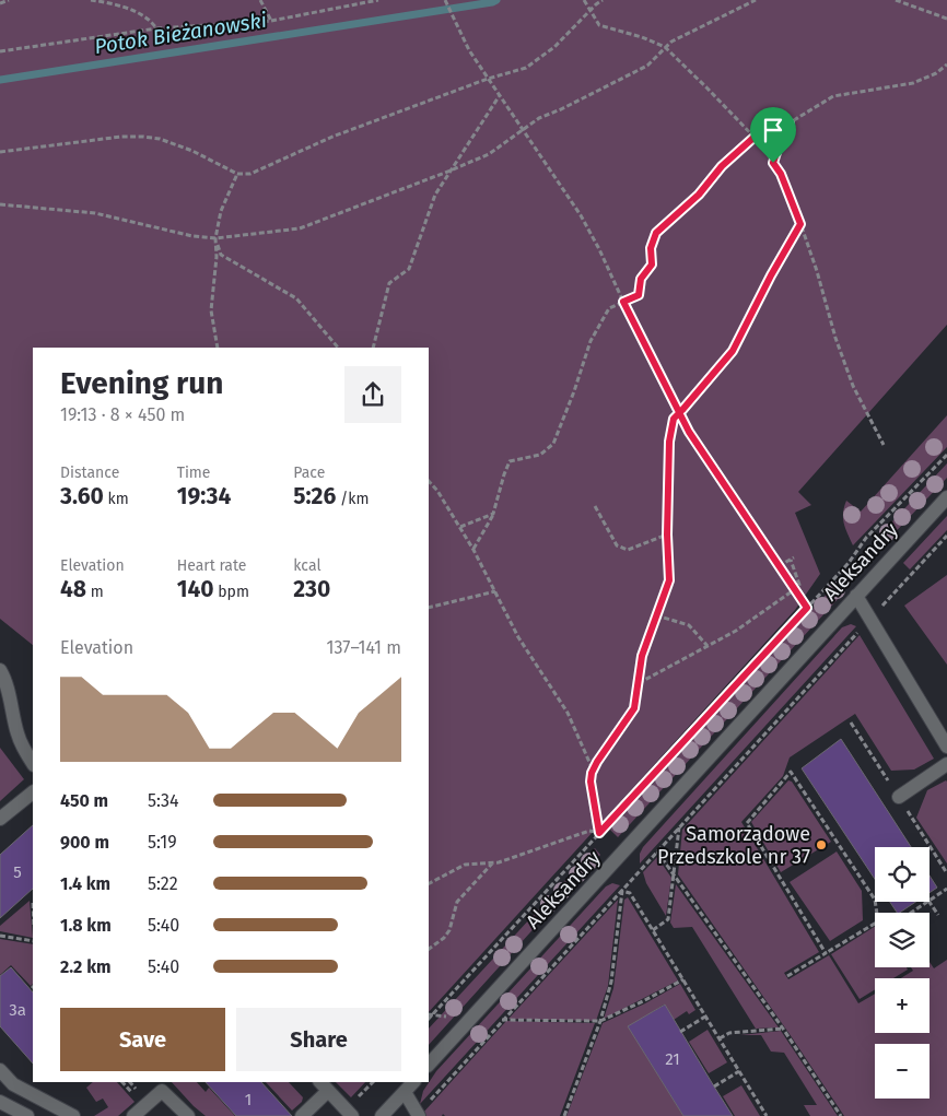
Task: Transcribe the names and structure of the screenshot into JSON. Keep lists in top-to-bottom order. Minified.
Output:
{"streets":{"street":["Aleksandry"]},"water":["Potok Bieżanowski"],"places":["Samorządowe Przedszkole nr 37"],"house_numbers":["5","3a","21","1"],"page":{"heading":["Evening run","19:13 · 8 × 450 m"],"stats":[["Distance","3.60 km"],["Time","19:34"],["Pace","5:26 /km"],["Elevation","48 m"],["Heart rate","140 bpm"],["kcal","230"]],"chart":["Elevation","137–141 m"],"list":[{"name":"450 m","note":"5:34"},{"name":"900 m","note":"5:19"},{"name":"1.4 km","note":"5:22"},{"name":"1.8 km","note":"5:40"},{"name":"2.2 km","note":"5:40"}],"map_buttons":["+","−"],"buttons":["Save","Share"]}}
